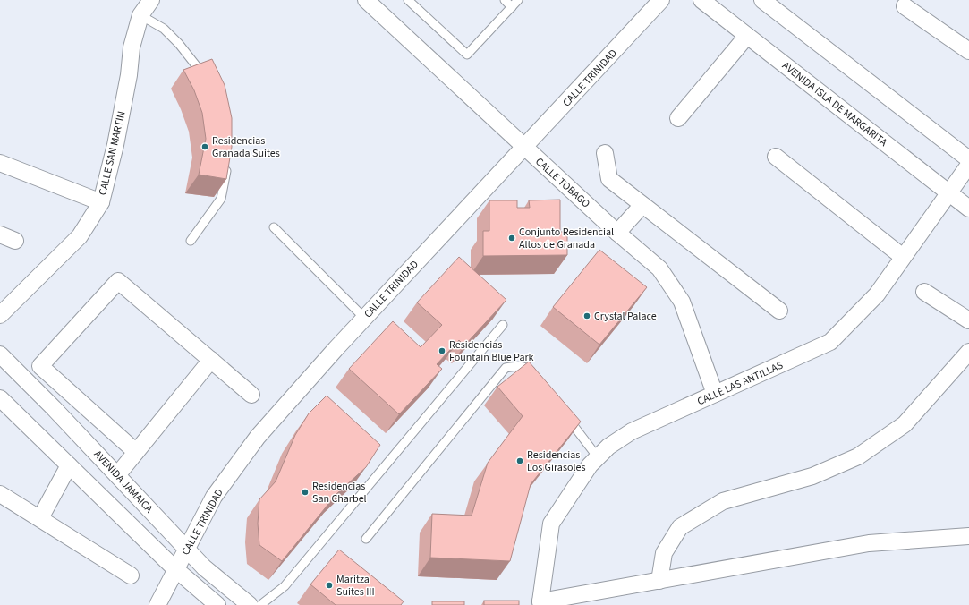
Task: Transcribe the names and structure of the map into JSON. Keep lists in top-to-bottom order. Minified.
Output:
{"streets":{"street":["CALLE TRINIDAD","AVENIDA ISLA DE MARGARITA","CALLE SAN MARTÍN","CALLE TOBAGO","CALLE LAS ANTILLAS","AVENIDA JAMAICA"]},"crossings":[["CALLE TRINIDAD","CALLE TOBAGO"],["CALLE TRINIDAD","AVENIDA JAMAICA"],["AVENIDA ISLA DE MARGARITA","CALLE LAS ANTILLAS"],["CALLE TOBAGO","CALLE LAS ANTILLAS"]],"places":["Residencias Granada Suites","Conjunto Residencial Altos de Granada","Crystal Palace","Residencias Fountain Blue Park","Residencias Los Girasoles","Residencias San Charbel","Maritza Suites III"]}
